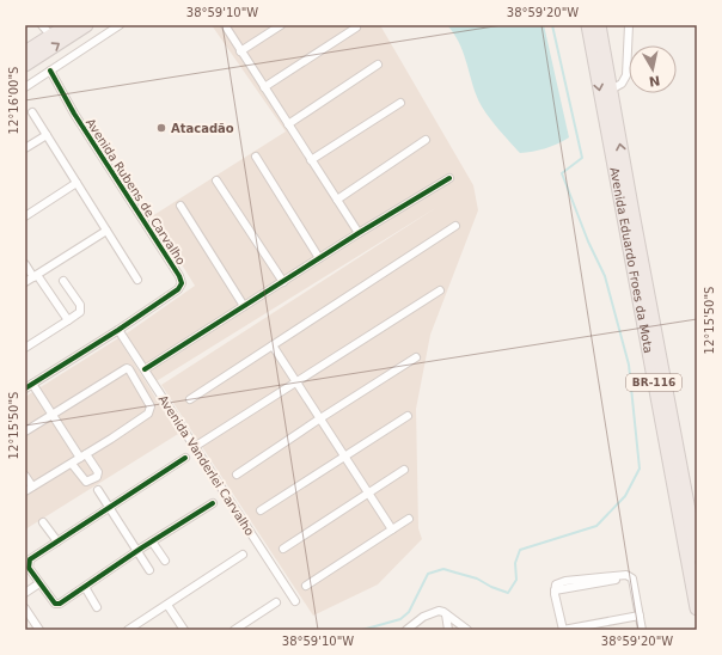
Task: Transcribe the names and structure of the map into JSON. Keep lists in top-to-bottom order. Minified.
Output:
{"streets":{"highway":["Avenida Eduardo Froes da Mota","BR-116"],"street":["Avenida Rubens de Carvalho","Avenida Vanderlei Carvalho"]},"crossings":[["Avenida Rubens de Carvalho","Avenida Vanderlei Carvalho"]],"places":["Atacadão"],"north":"bottom","coordinates":["38°59'10\"W","38°59'20\"W","12°16'00\"S","12°15'50\"S"]}
